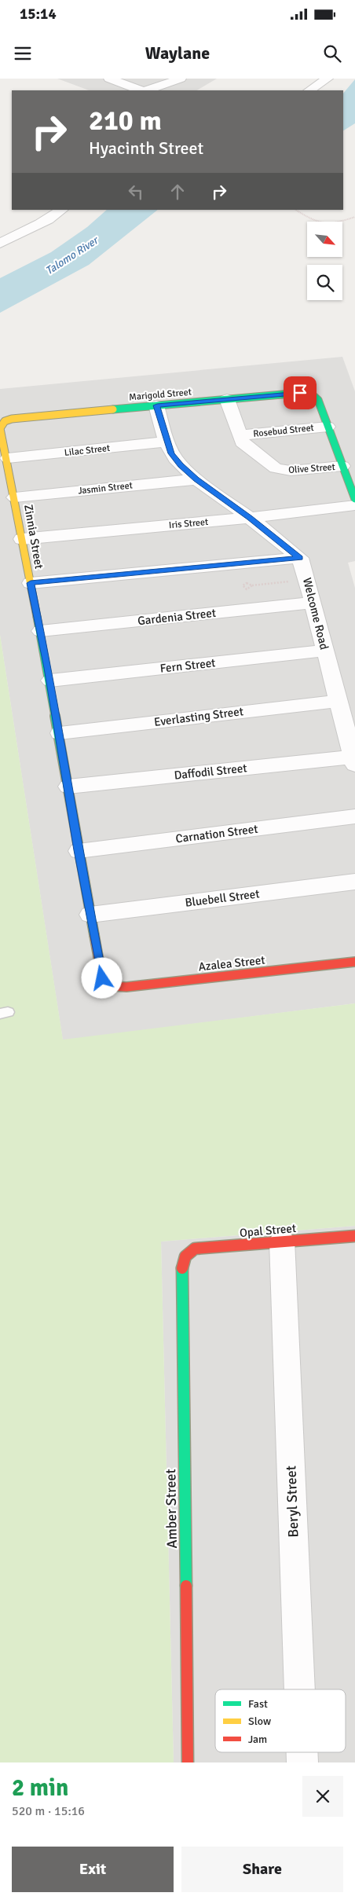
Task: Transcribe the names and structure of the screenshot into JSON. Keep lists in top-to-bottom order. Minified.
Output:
{"streets":{"street":["Marigold Street","Rosebud Street","Lilac Street","Olive Street","Jasmin Street","Iris Street","Zinnia Street","Welcome Road","Gardenia Street","Fern Street","Everlasting Street","Daffodil Street","Carnation Street","Bluebell Street","Azalea Street","Opal Street","Beryl Street","Amber Street"]},"crossings":[["Marigold Street","Rosebud Street"],["Marigold Street","Olive Street"],["Marigold Street","Zinnia Street"],["Rosebud Street","Olive Street"],["Lilac Street","Zinnia Street"],["Jasmin Street","Zinnia Street"],["Iris Street","Zinnia Street"],["Zinnia Street","Gardenia Street"],["Zinnia Street","Fern Street"],["Zinnia Street","Everlasting Street"],["Zinnia Street","Daffodil Street"],["Zinnia Street","Carnation Street"],["Zinnia Street","Bluebell Street"],["Zinnia Street","Azalea Street"],["Welcome Road","Gardenia Street"],["Welcome Road","Fern Street"],["Welcome Road","Everlasting Street"],["Welcome Road","Daffodil Street"],["Opal Street","Beryl Street"],["Opal Street","Amber Street"]],"water":["Talomo River"],"legend":["Fast","Slow","Jam"],"north":"bottom right","page":{"status":"15:14","header":"Waylane","turn":["210 m","Hyacinth Street"],"heading":["2 min","520 m · 15:16"],"buttons":["Exit","Share"]}}
